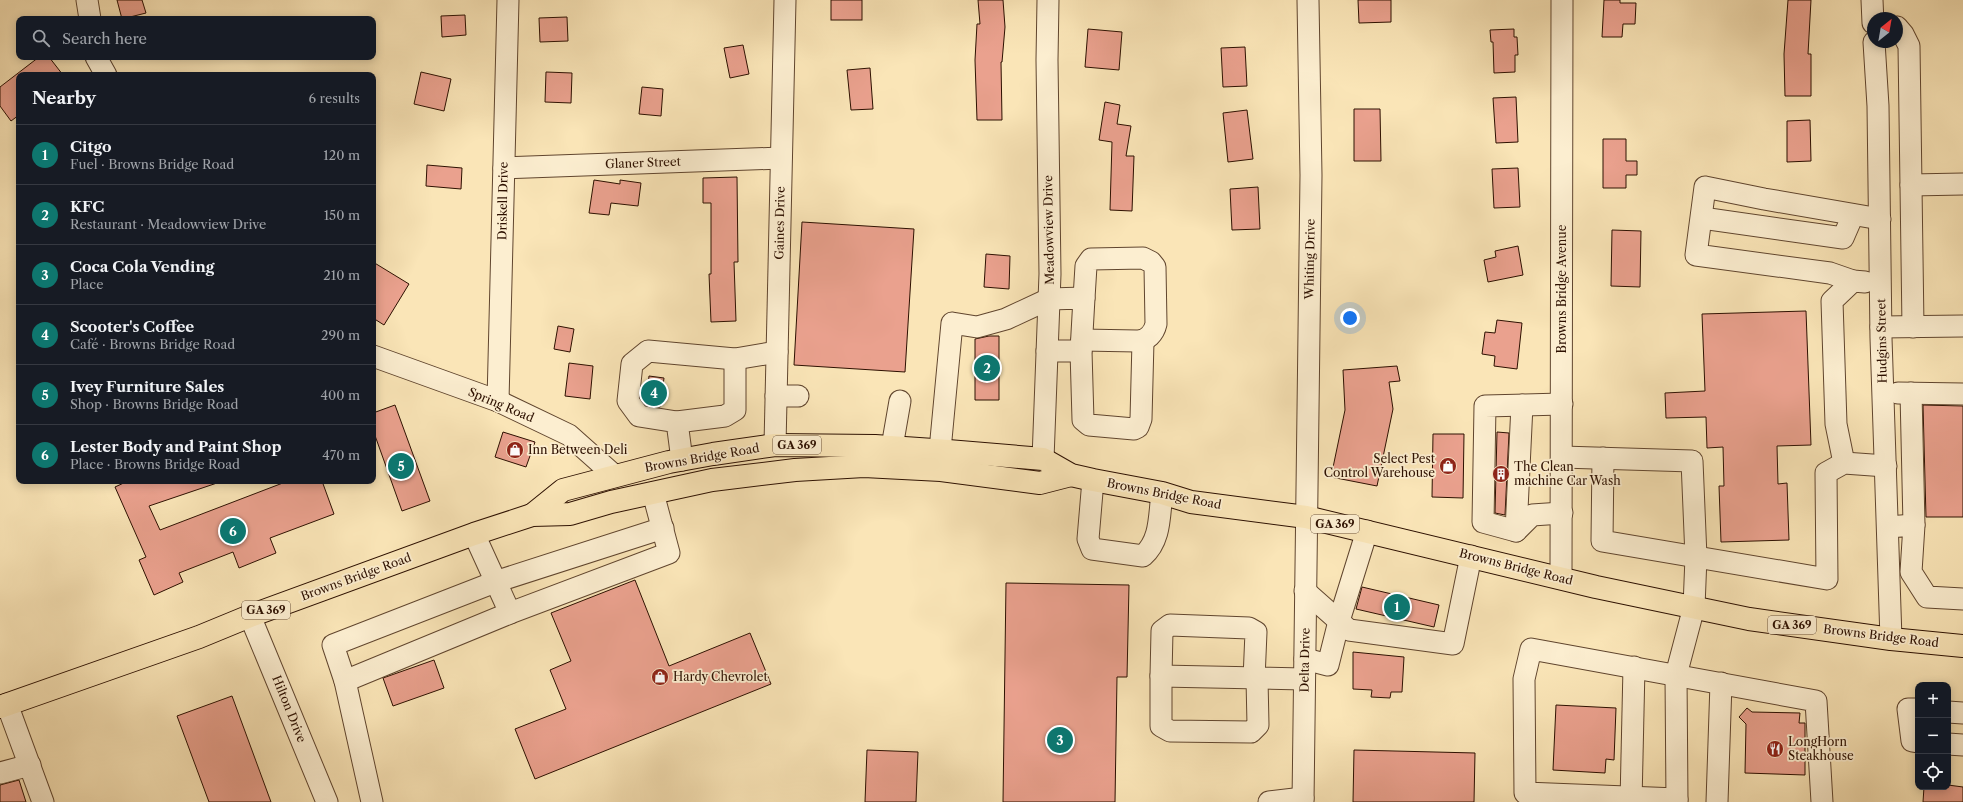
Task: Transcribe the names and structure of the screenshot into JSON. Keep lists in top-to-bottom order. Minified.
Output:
{"streets":{"main road":["GA 369","Browns Bridge Road"],"street":["Glaner Street","Driskell Drive","Gaines Drive","Meadowview Drive","Whiting Drive","Browns Bridge Avenue","Hudgins Street","Spring Road","Delta Drive","Hilton Drive"]},"crossings":[["Glaner Street","Driskell Drive"],["Glaner Street","Gaines Drive"],["Driskell Drive","Spring Road"],["Gaines Drive","Browns Bridge Road"],["Meadowview Drive","Browns Bridge Road"],["Whiting Drive","Browns Bridge Road"],["Whiting Drive","Delta Drive"],["Browns Bridge Avenue","Browns Bridge Road"],["Hudgins Street","Browns Bridge Road"],["Spring Road","Browns Bridge Road"],["Browns Bridge Road","Delta Drive"],["Browns Bridge Road","Hilton Drive"]],"places":{"shop":["Inn Between Deli","Select Pest Control Warehouse","Hardy Chevrolet"],"building":["The Clean machine Car Wash"],"restaurant":["LongHorn Steakhouse"]},"north":"top right","page":{"search":"Search here","heading":["Nearby","6 results"],"list":[{"mark":"1","name":"Citgo","note":"Fuel · Browns Bridge Road","value":"120 m"},{"mark":"2","name":"KFC","note":"Restaurant · Meadowview Drive","value":"150 m"},{"mark":"3","name":"Coca Cola Vending","note":"Place","value":"210 m"},{"mark":"4","name":"Scooter's Coffee","note":"Café · Browns Bridge Road","value":"290 m"},{"mark":"5","name":"Ivey Furniture Sales","note":"Shop · Browns Bridge Road","value":"400 m"},{"mark":"6","name":"Lester Body and Paint Shop","note":"Place · Browns Bridge Road","value":"470 m"}],"pins":["2","4","5","6","1","3"],"map_buttons":["+","−"]}}
